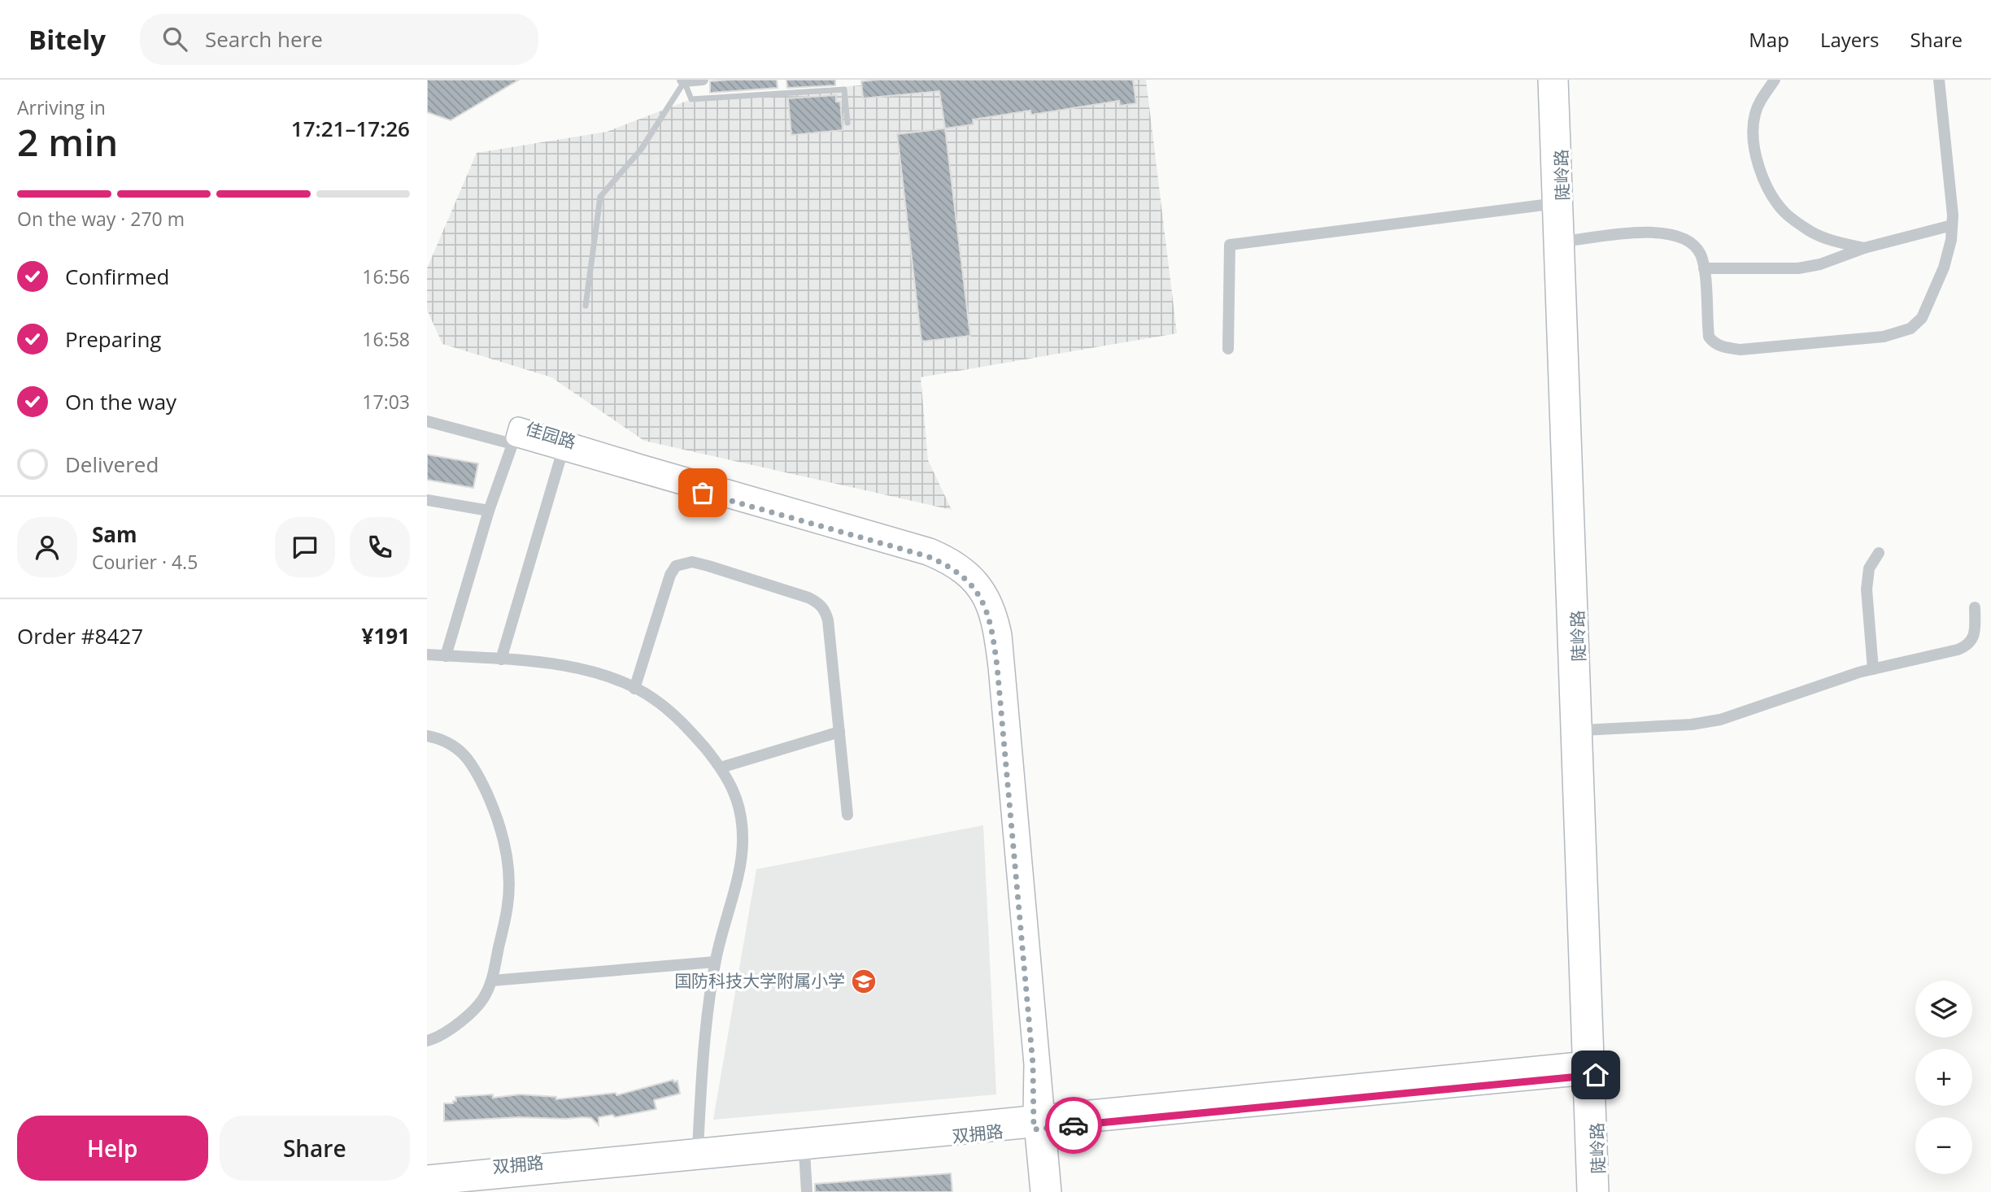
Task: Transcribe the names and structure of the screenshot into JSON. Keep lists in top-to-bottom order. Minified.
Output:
{"streets":{"main road":["陡岭路","佳园路","双拥路"]},"crossings":[["陡岭路","双拥路"],["佳园路","双拥路"]],"places":{"school or university":["国防科技大学附属小学"]},"page":{"header":"Bitely","search":"Search here","nav":["Map","Layers","Share"],"heading":["2 min","Arriving in","17:21–17:26"],"panel":["Sam","Courier · 4.5","Order #8427","¥191"],"bar":"On the way · 270 m","list":[["Confirmed","16:56"],["Preparing","16:58"],["On the way","17:03"],"Delivered"],"map_buttons":["+","−"],"buttons":["Help","Share"]}}
